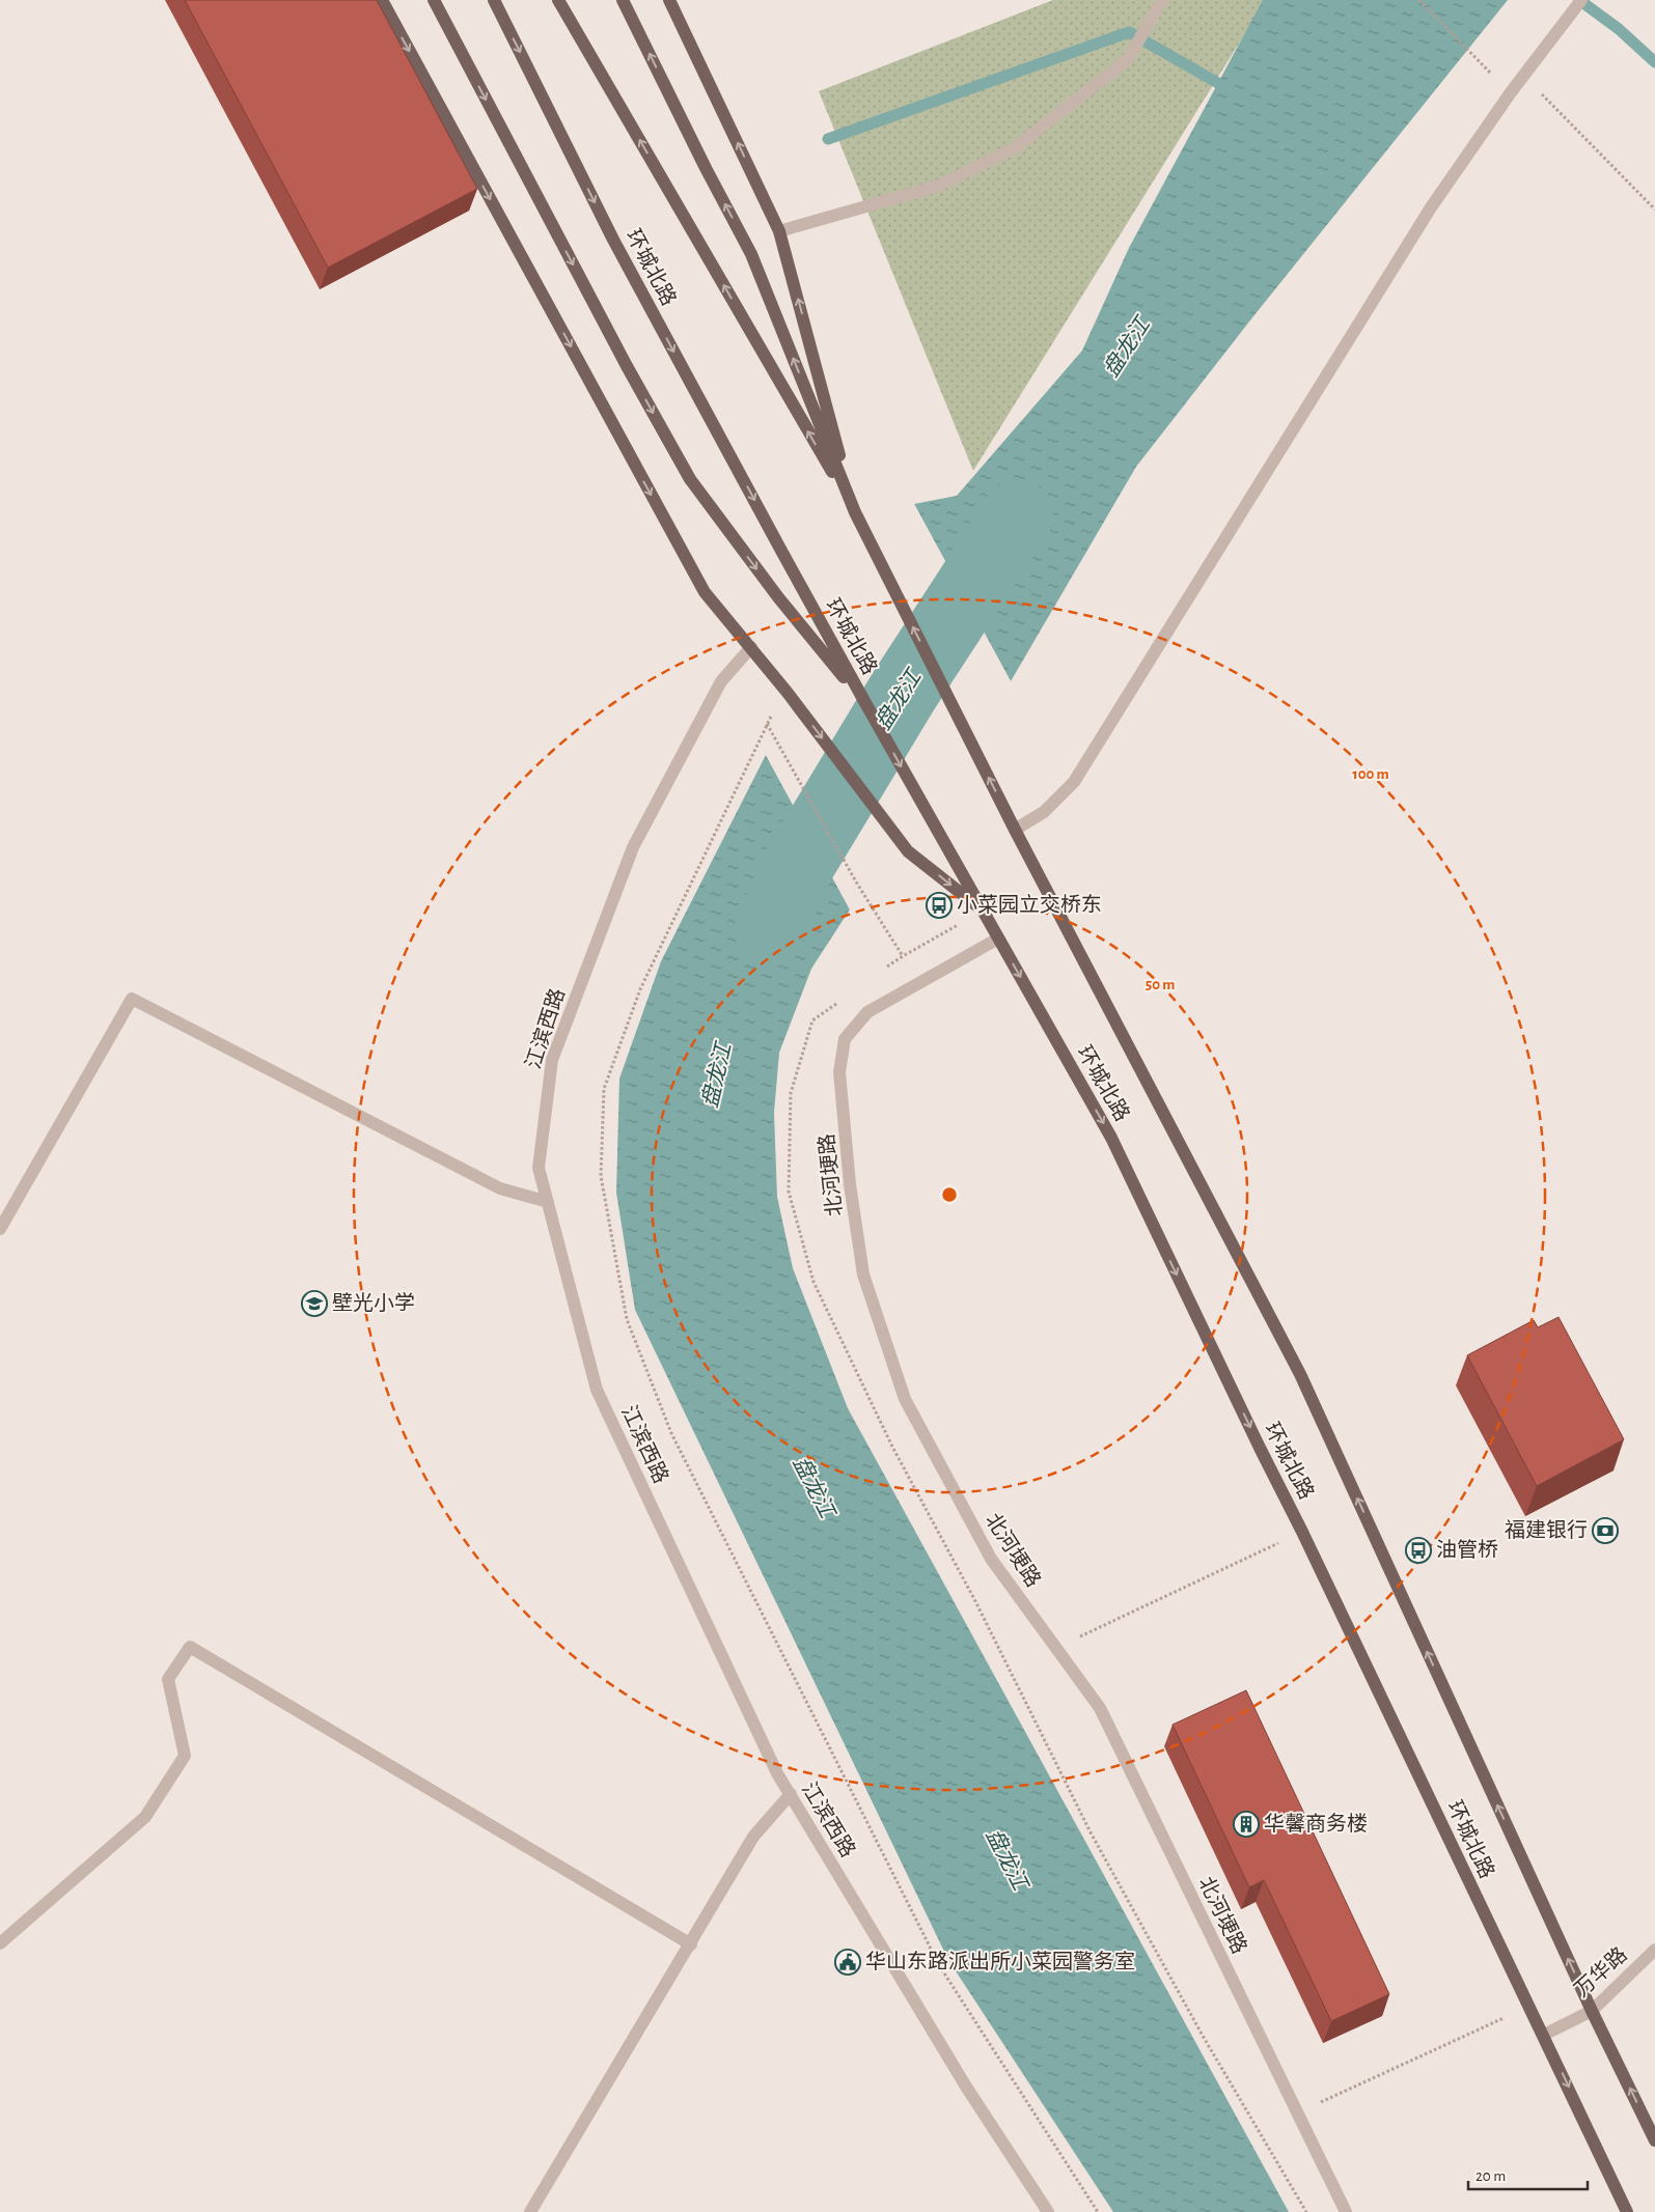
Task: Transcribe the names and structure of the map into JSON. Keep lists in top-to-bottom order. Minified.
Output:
{"streets":{"main road":["环城北路"],"street":["江滨西路","北河埂路","万华路"]},"crossings":[["环城北路","北河埂路"],["环城北路","万华路"]],"water":["盘龙江"],"places":{"bus stop":["小菜园立交桥东","油管桥"],"school or university":["壁光小学"],"bank":["福建银行"],"building":["华馨商务楼"],"public building":["华山东路派出所小菜园警务室"]},"scale_bar":"20 m","rings":["100 m","50 m"]}
